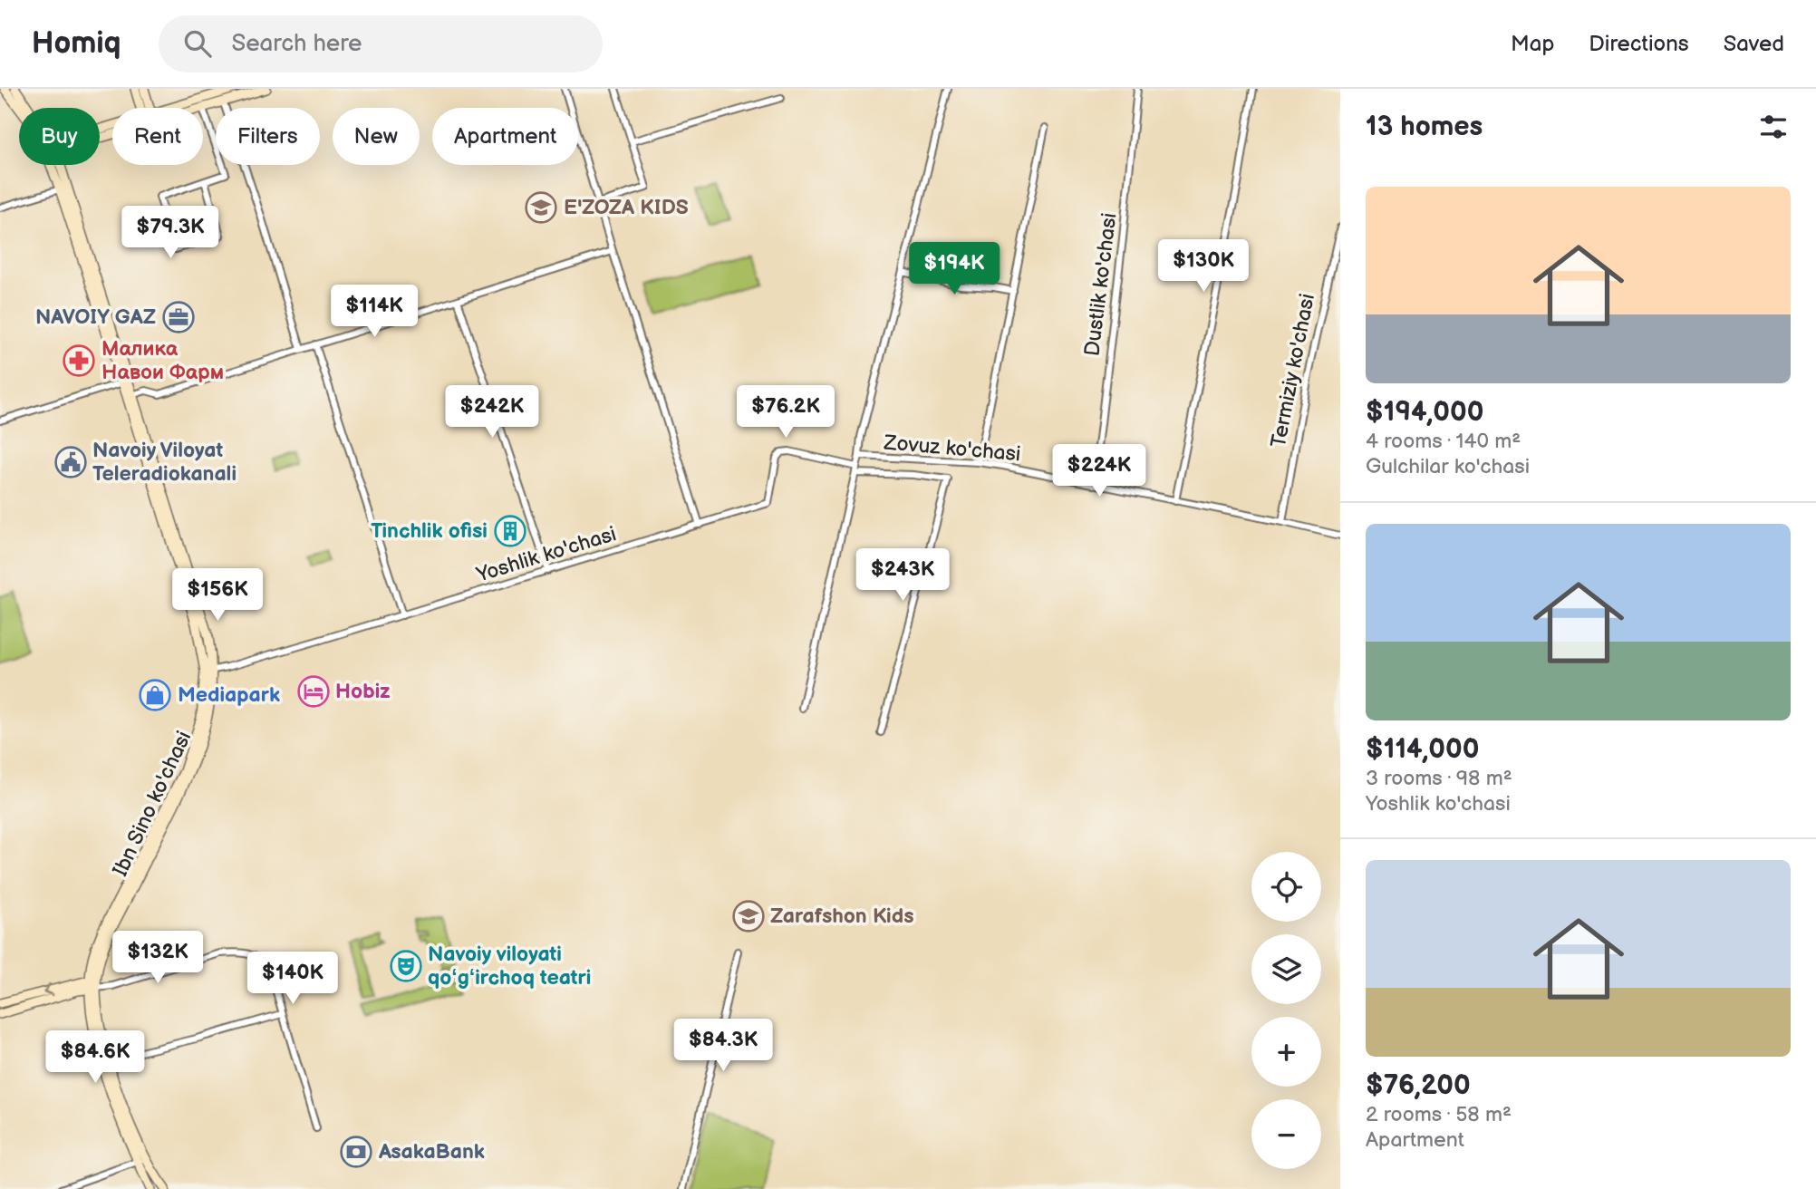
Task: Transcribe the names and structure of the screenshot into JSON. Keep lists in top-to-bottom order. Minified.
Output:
{"streets":{"street":["Dustlik ko'chasi","Termiziy ko'chasi","Zovuz ko'chasi","Yoshlik ko'chasi"]},"crossings":[["Dustlik ko'chasi","Zovuz ko'chasi"],["Termiziy ko'chasi","Zovuz ko'chasi"]],"places":{"school or university":["E'ZOZA KIDS","Zarafshon Kids"],"office":["NAVOIY GAZ"],"pharmacy":["Малика Навои Фарм"],"public building":["Navoiy Viloyat Teleradiokanali"],"building":["Tinchlik ofisi"],"hotel":["Hobiz"],"shop":["Mediapark"],"theatre":["Navoiy viloyati qoʻgʻirchoq teatri"],"bank":["AsakaBank"]},"page":{"header":"Homiq","search":"Search here","nav":["Map","Directions","Saved"],"heading":"13 homes","chip":["Buy","Rent","Filters","New","Apartment"],"list":[{"name":"$194,000","note":"4 rooms · 140 m² · Gulchilar ko'chasi"},{"name":"$114,000","note":"3 rooms · 98 m² · Yoshlik ko'chasi"},{"name":"$76,200","note":"2 rooms · 58 m² · Apartment"}],"price":["$79.3K","$130K","$194K","$114K","$242K","$76.2K","$224K","$243K","$156K","$132K","$140K","$84.3K","$84.6K"],"map_buttons":["+","−"]}}
